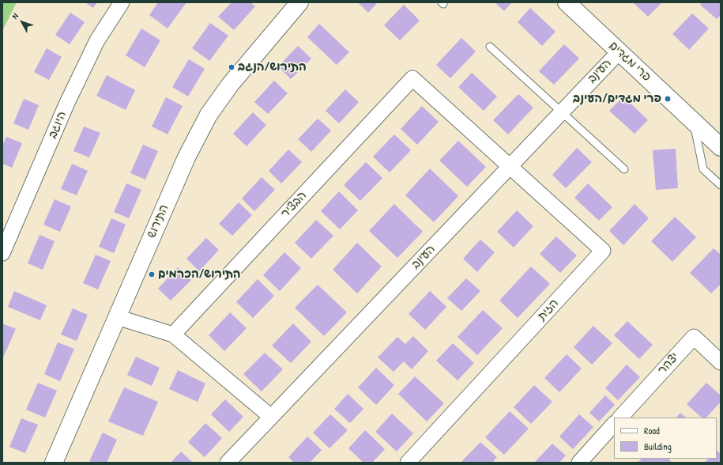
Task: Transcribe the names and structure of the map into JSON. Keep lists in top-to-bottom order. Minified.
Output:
{"streets":{"street":["פרי מגדים","העינב","היוגב","הבציר","התירוש","הזית","יצהר"]},"crossings":[["פרי מגדים","העינב"],["העינב","הבציר"],["העינב","הזית"],["הבציר","הזית"]],"places":["התירוש/הנגב","פרי מגדים/העינב","התירוש/הכרמים"],"legend":["Road","Building"],"north":"top left"}
